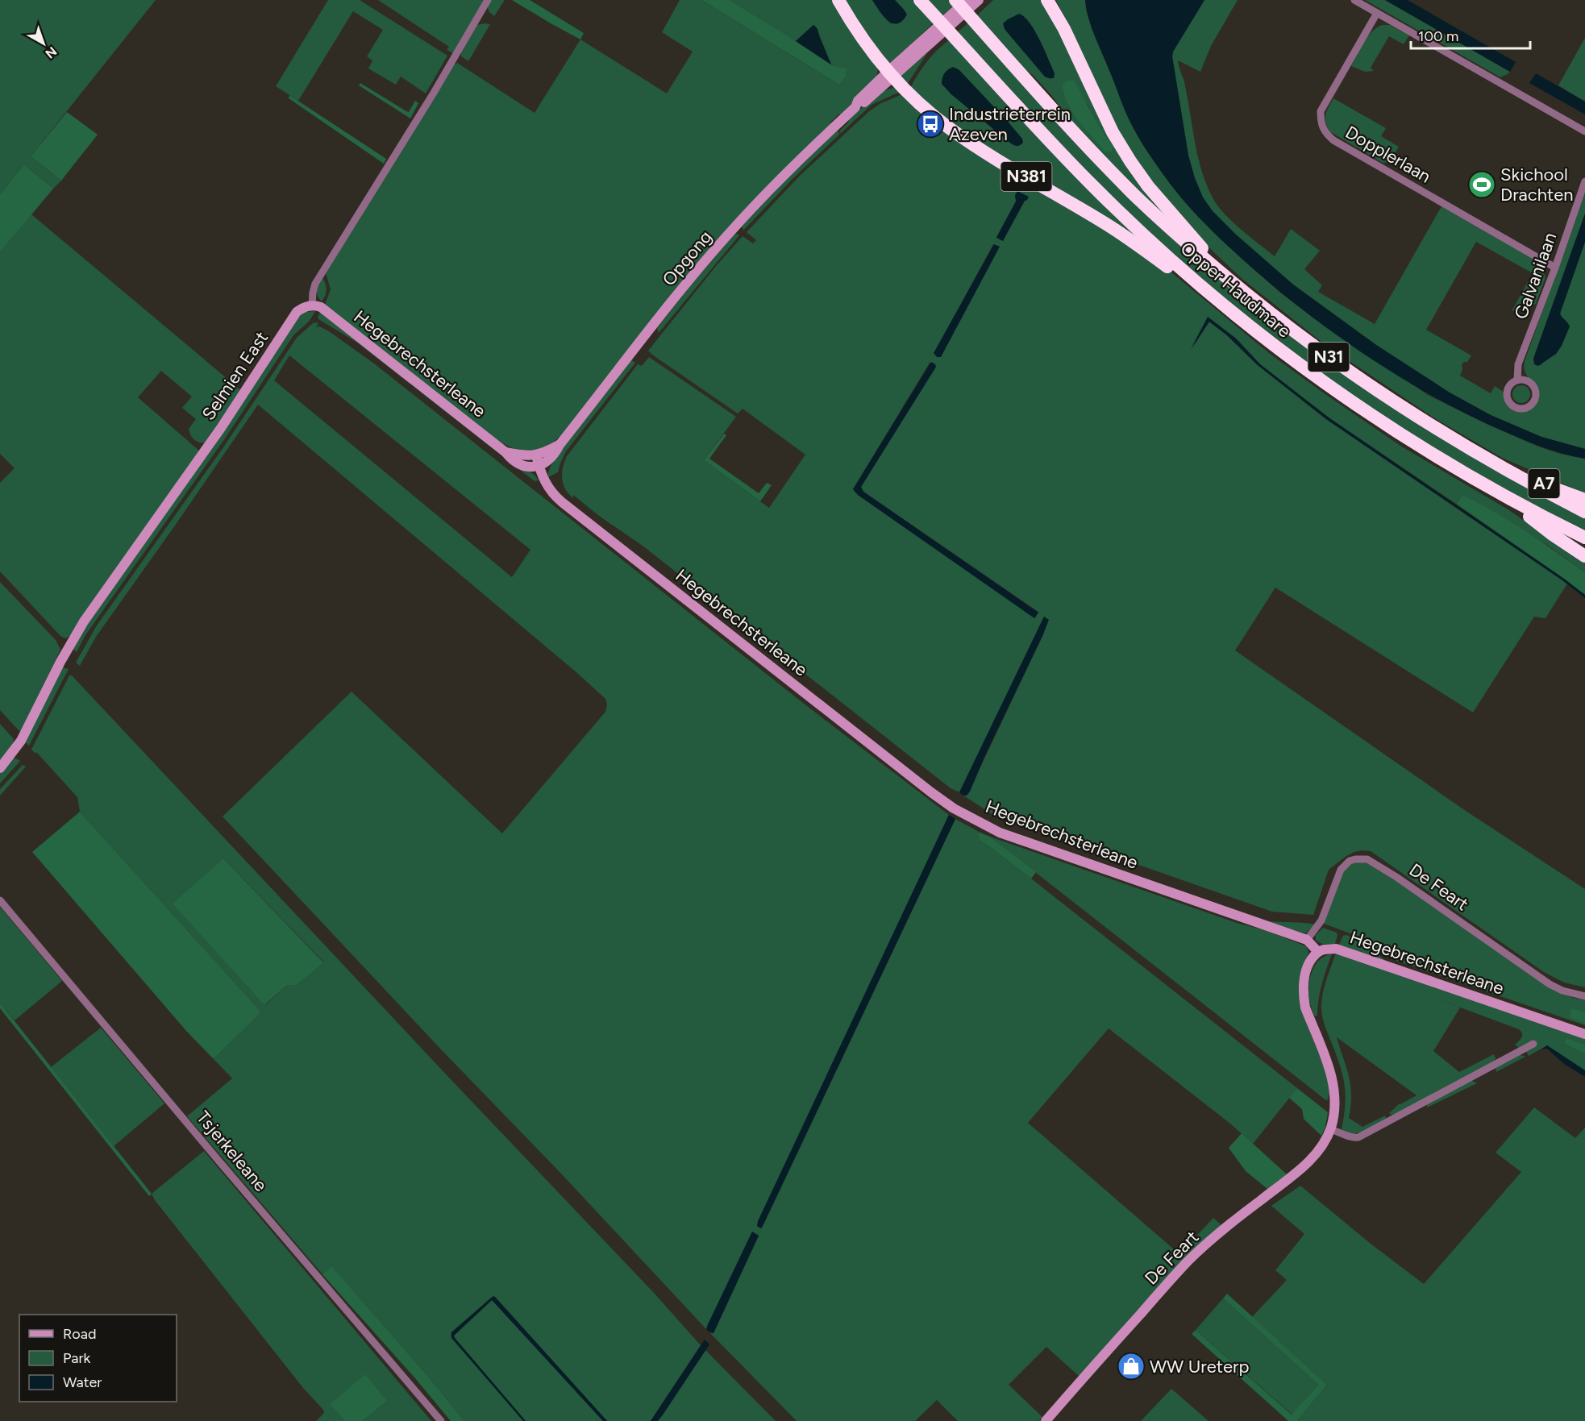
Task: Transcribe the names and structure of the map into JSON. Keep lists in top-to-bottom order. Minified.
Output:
{"streets":{"highway":["N381","Opper Haudmare","N31","A7"],"street":["Dopplerlaan","Opgong","Galvanilaan","Hegebrechsterleane","Selmien East","De Feart","Tsjerkeleane"]},"crossings":[["Dopplerlaan","Galvanilaan"],["N381","Opgong"],["N381","Opper Haudmare"],["Opgong","Hegebrechsterleane"],["Opper Haudmare","N31"],["Opper Haudmare","A7"],["Hegebrechsterleane","Selmien East"],["Hegebrechsterleane","De Feart"]],"places":{"bus stop":["Industrieterrein Azeven"],"sports":["Skichool Drachten"],"shop":["WW Ureterp"]},"legend":["Road","Park","Water"],"scale_bar":"100 m","north":"bottom right"}
